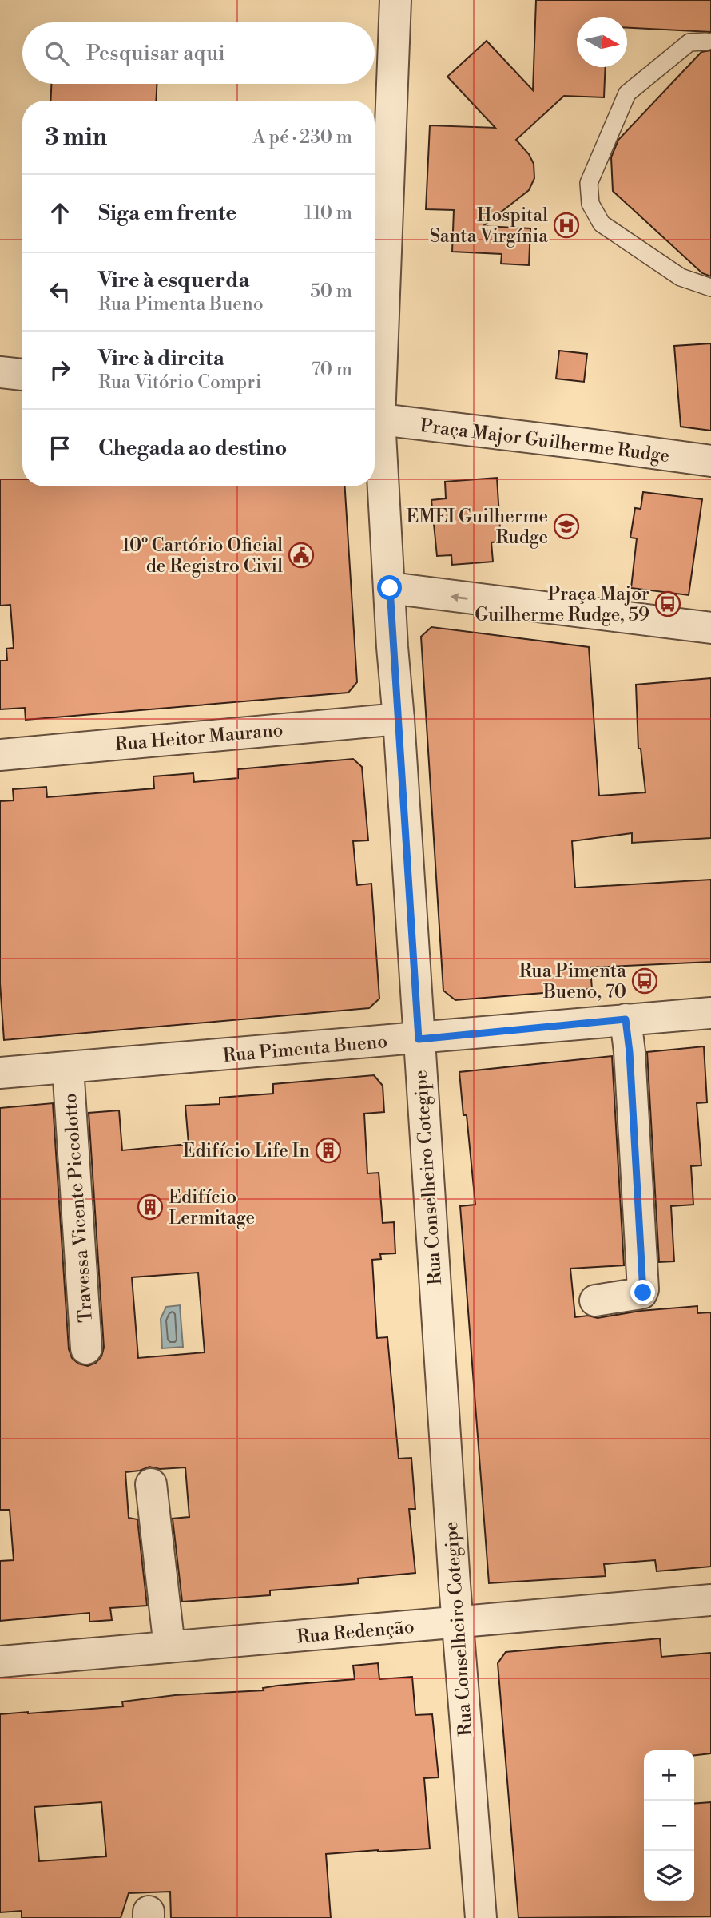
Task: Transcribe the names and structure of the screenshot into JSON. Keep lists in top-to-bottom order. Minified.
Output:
{"streets":{"street":["Praça Major Guilherme Rudge","Rua Heitor Maurano","Rua Pimenta Bueno","Rua Conselheiro Cotegipe","Travessa Vicente Piccolotto","Rua Redenção"]},"crossings":[["Rua Heitor Maurano","Rua Conselheiro Cotegipe"],["Rua Pimenta Bueno","Rua Conselheiro Cotegipe"],["Rua Pimenta Bueno","Travessa Vicente Piccolotto"],["Rua Conselheiro Cotegipe","Rua Redenção"]],"places":{"hospital":["Hospital Santa Virgínia"],"school or university":["EMEI Guilherme Rudge"],"public building":["10º Cartório Oficial de Registro Civil"],"bus stop":["Praça Major Guilherme Rudge, 59","Rua Pimenta Bueno, 70"],"building":["Edifício Life In","Edifício Lermitage"]},"north":"right","page":{"search":"Pesquisar aqui","heading":["3 min","A pé · 230 m"],"list":[["Siga em frente","110 m"],["Vire à esquerda","Rua Pimenta Bueno","50 m"],["Vire à direita","Rua Vitório Compri","70 m"],"Chegada ao destino"],"map_buttons":["+","−"]}}
